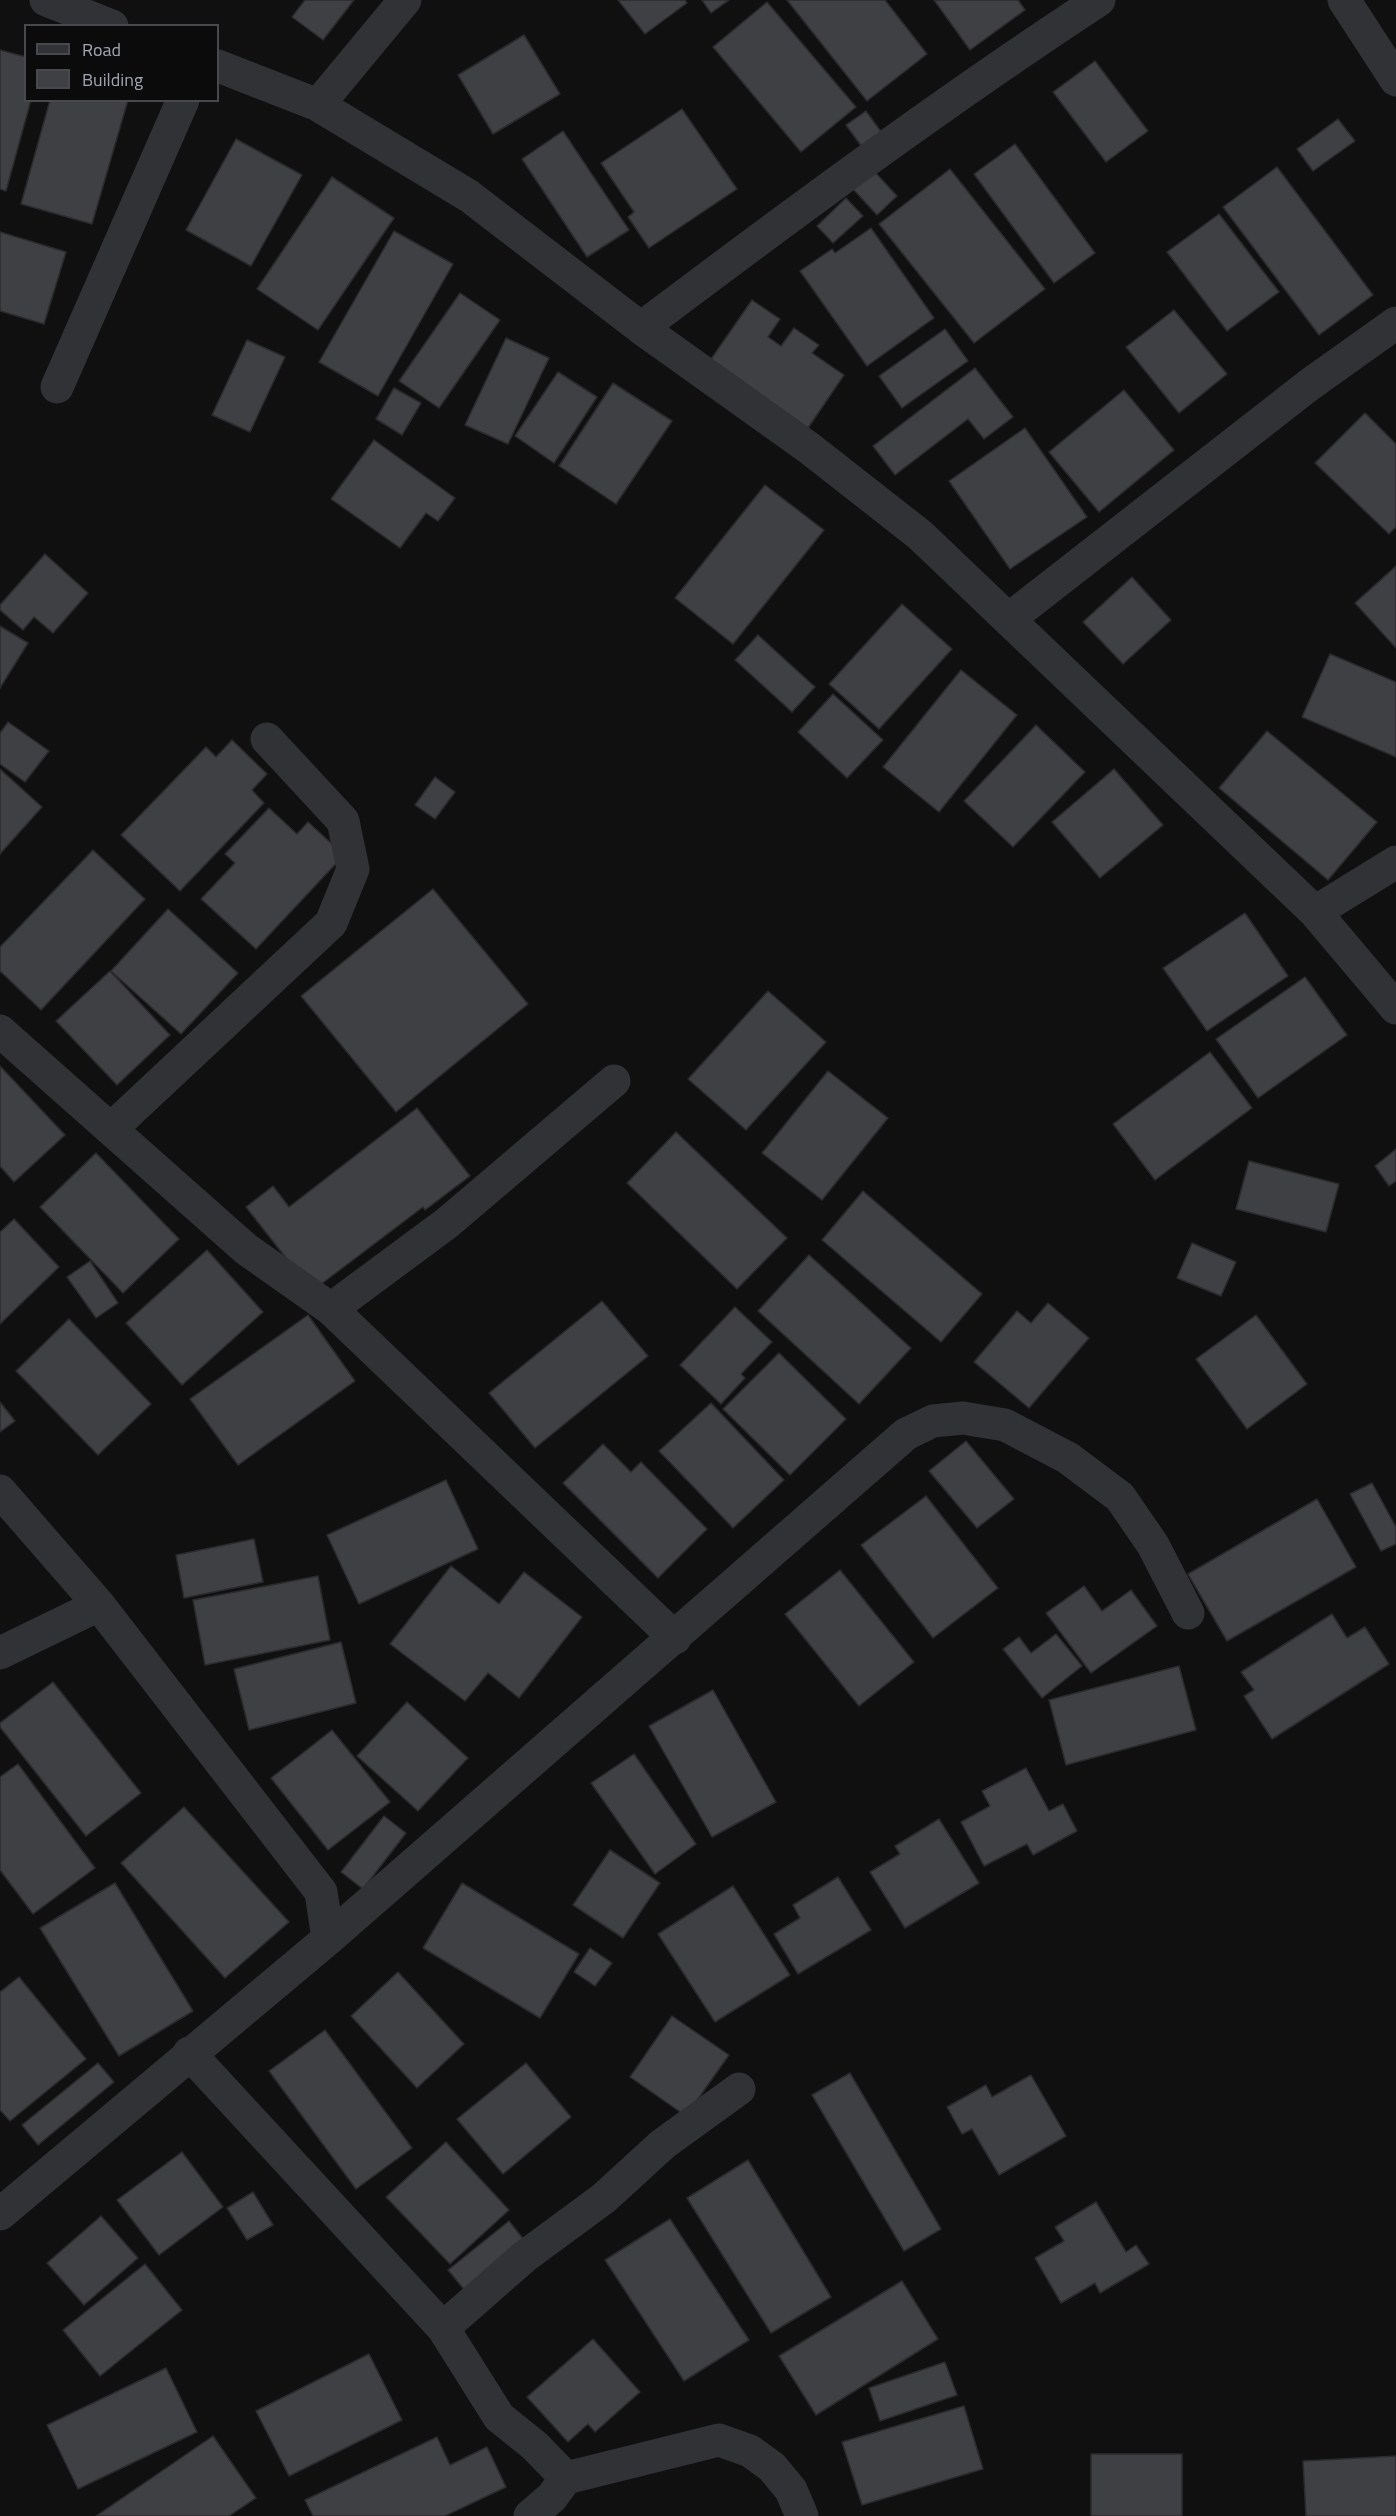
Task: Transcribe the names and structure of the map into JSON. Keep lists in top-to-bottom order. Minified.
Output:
{"legend":["Road","Building"]}
